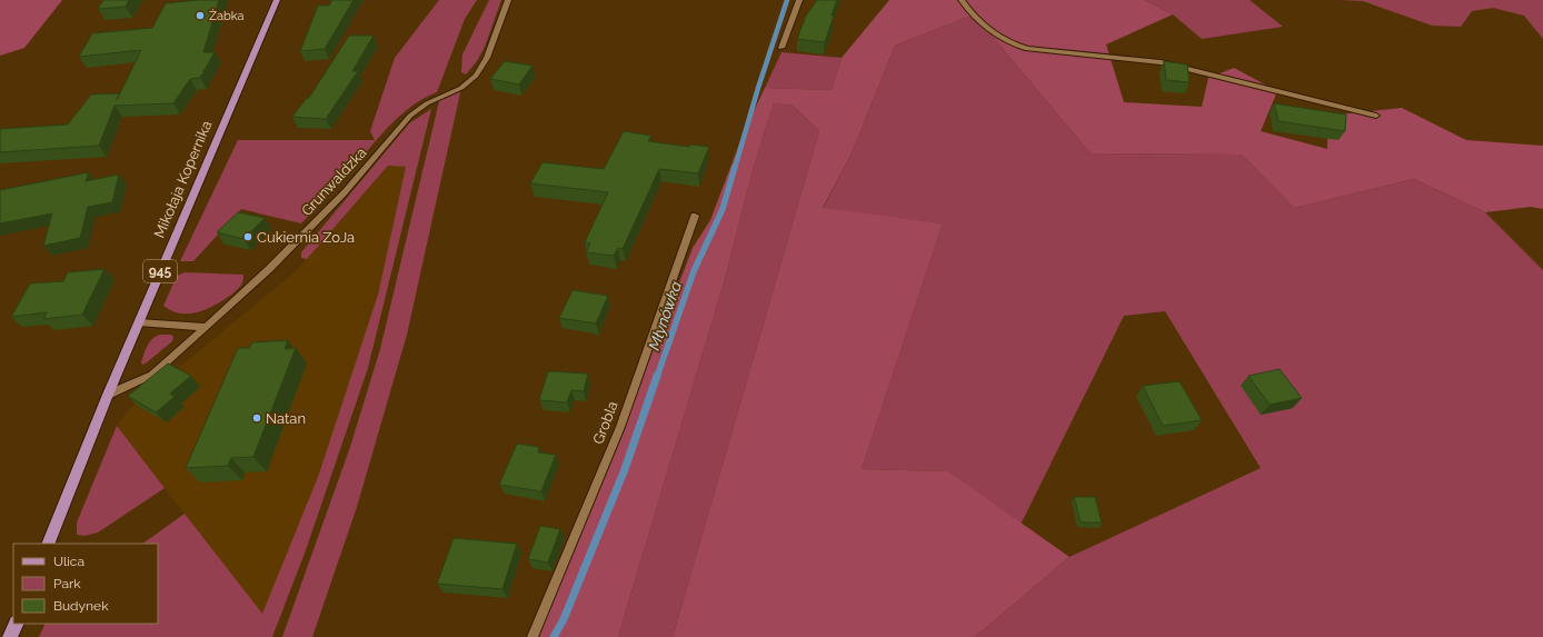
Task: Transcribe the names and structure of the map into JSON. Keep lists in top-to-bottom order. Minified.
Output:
{"streets":{"main road":["Mikołaja Kopernika","945"],"street":["Grunwaldzka","Grobla"]},"crossings":[["Mikołaja Kopernika","Grunwaldzka"]],"water":["Młynówka"],"places":["Żabka","Cukiernia ZoJa","Natan"],"legend":["Ulica","Park","Budynek"]}
